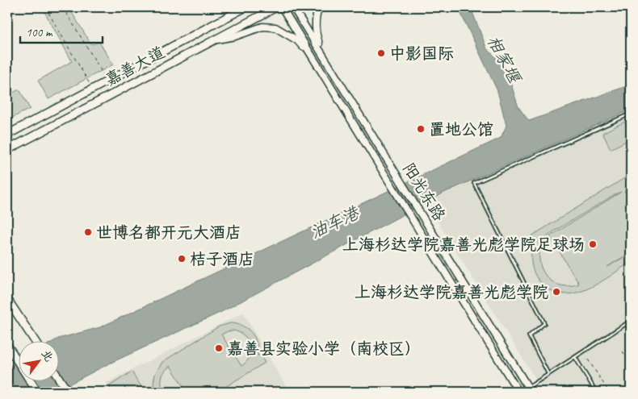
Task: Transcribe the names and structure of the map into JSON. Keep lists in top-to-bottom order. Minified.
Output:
{"streets":{"main road":["嘉善大道","阳光东路"]},"water":["相家堰","油车港"],"places":["中影国际","置地公馆","世博名都开元大酒店","上海杉达学院嘉善光彪学院足球场","桔子酒店","上海杉达学院嘉善光彪学院","嘉善县实验小学（南校区）"],"scale_bar":"100 m","north":"top right"}
